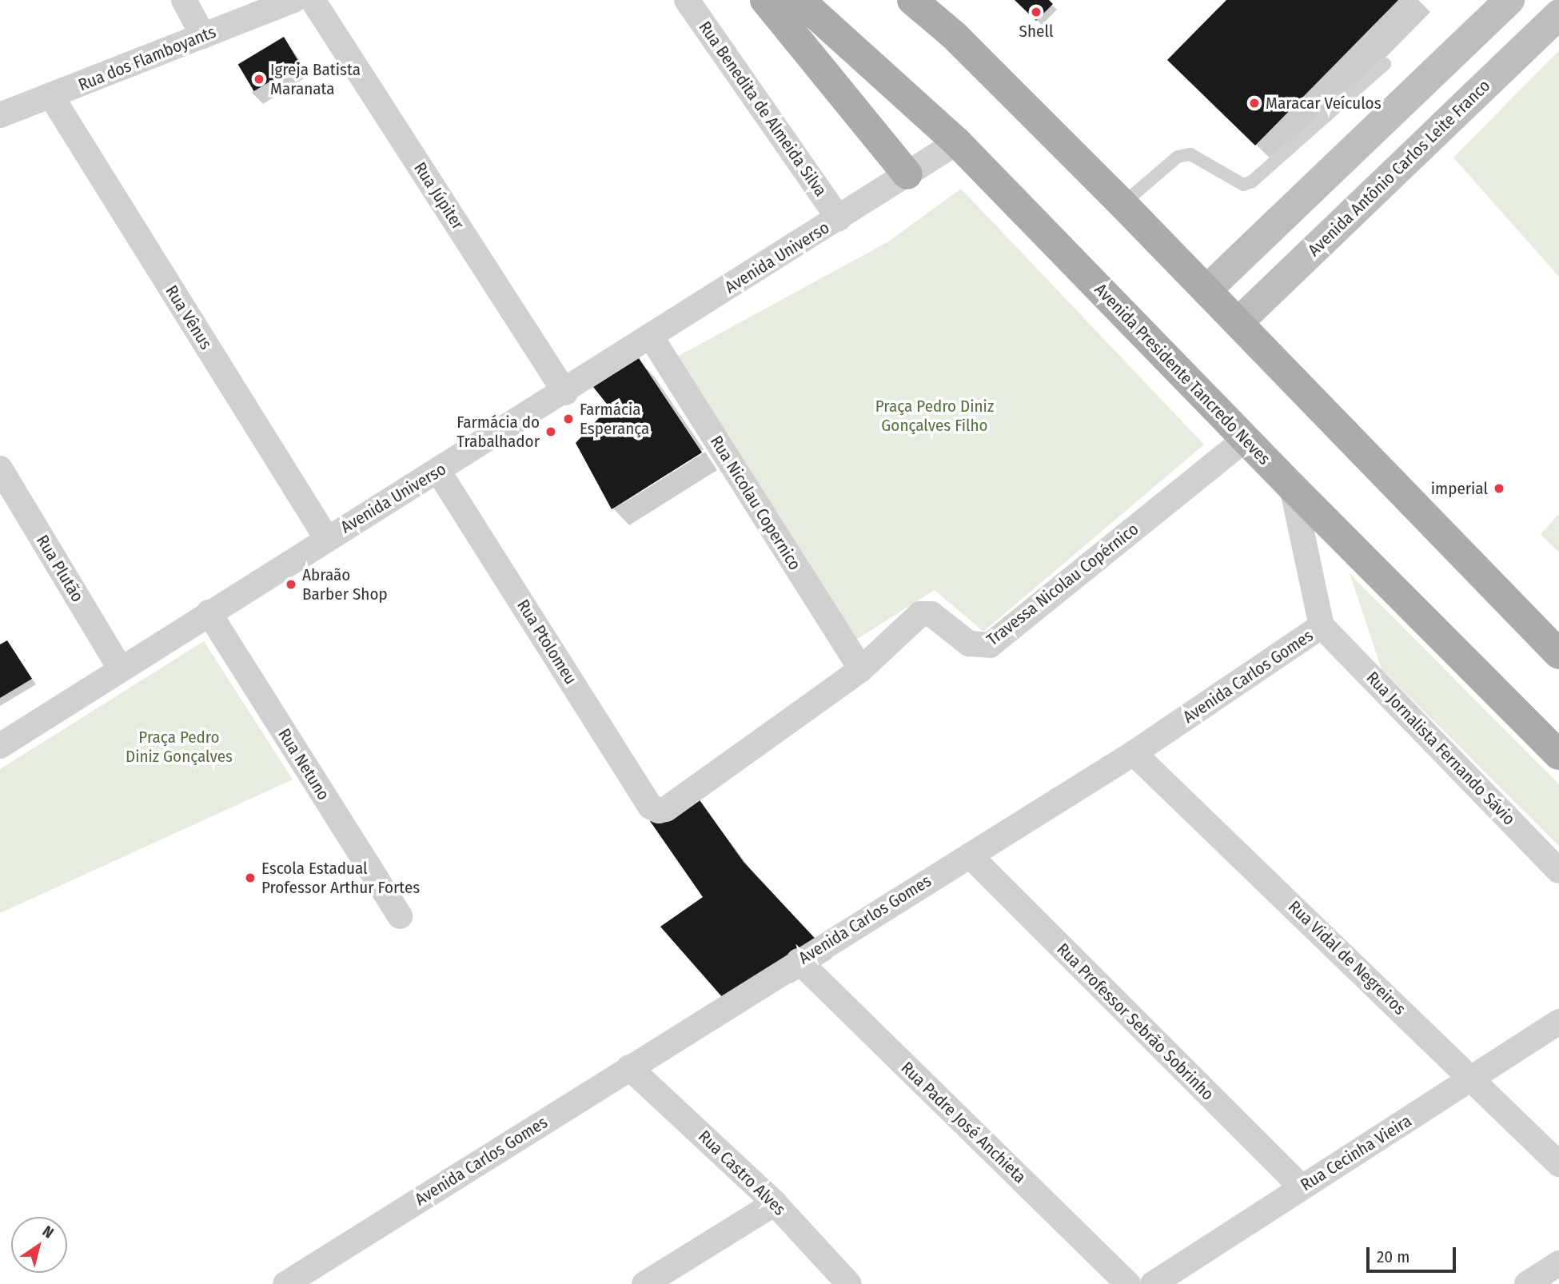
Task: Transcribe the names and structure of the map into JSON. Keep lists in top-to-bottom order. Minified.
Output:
{"streets":{"main road":["Avenida Presidente Tancredo Neves"],"street":["Rua dos Flamboyants","Rua Benedita de Almeida Silva","Avenida Antônio Carlos Leite Franco","Rua Júpiter","Avenida Universo","Rua Vênus","Rua Nicolau Copernico","Rua Plutão","Travessa Nicolau Copérnico","Rua Ptolomeu","Avenida Carlos Gomes","Rua Jornalista Fernando Sávio","Rua Netuno","Rua Vidal de Negreiros","Rua Professor Sebrão Sobrinho","Rua Padre José Anchieta","Rua Cecinha Vieira","Rua Castro Alves"]},"crossings":[["Rua dos Flamboyants","Rua Vênus"],["Rua Benedita de Almeida Silva","Avenida Universo"],["Rua Júpiter","Avenida Universo"],["Avenida Universo","Rua Vênus"],["Avenida Universo","Avenida Presidente Tancredo Neves"],["Avenida Universo","Rua Nicolau Copernico"],["Avenida Universo","Rua Plutão"],["Avenida Universo","Rua Ptolomeu"],["Avenida Universo","Rua Netuno"],["Avenida Presidente Tancredo Neves","Travessa Nicolau Copérnico"],["Avenida Presidente Tancredo Neves","Avenida Carlos Gomes"],["Rua Nicolau Copernico","Travessa Nicolau Copérnico"],["Travessa Nicolau Copérnico","Rua Ptolomeu"],["Avenida Carlos Gomes","Rua Jornalista Fernando Sávio"],["Avenida Carlos Gomes","Rua Vidal de Negreiros"],["Avenida Carlos Gomes","Rua Professor Sebrão Sobrinho"],["Avenida Carlos Gomes","Rua Padre José Anchieta"],["Avenida Carlos Gomes","Rua Castro Alves"],["Rua Vidal de Negreiros","Rua Cecinha Vieira"],["Rua Professor Sebrão Sobrinho","Rua Cecinha Vieira"]],"parks":["Praça Pedro Diniz Gonçalves Filho","Praça Pedro Diniz Gonçalves"],"places":["Shell","Igreja Batista Maranata","Maracar Veículos","Farmácia Esperança","Farmácia do Trabalhador","imperial","Abraão Barber Shop","Escola Estadual Professor Arthur Fortes"],"scale_bar":"20 m","north":"top right"}
